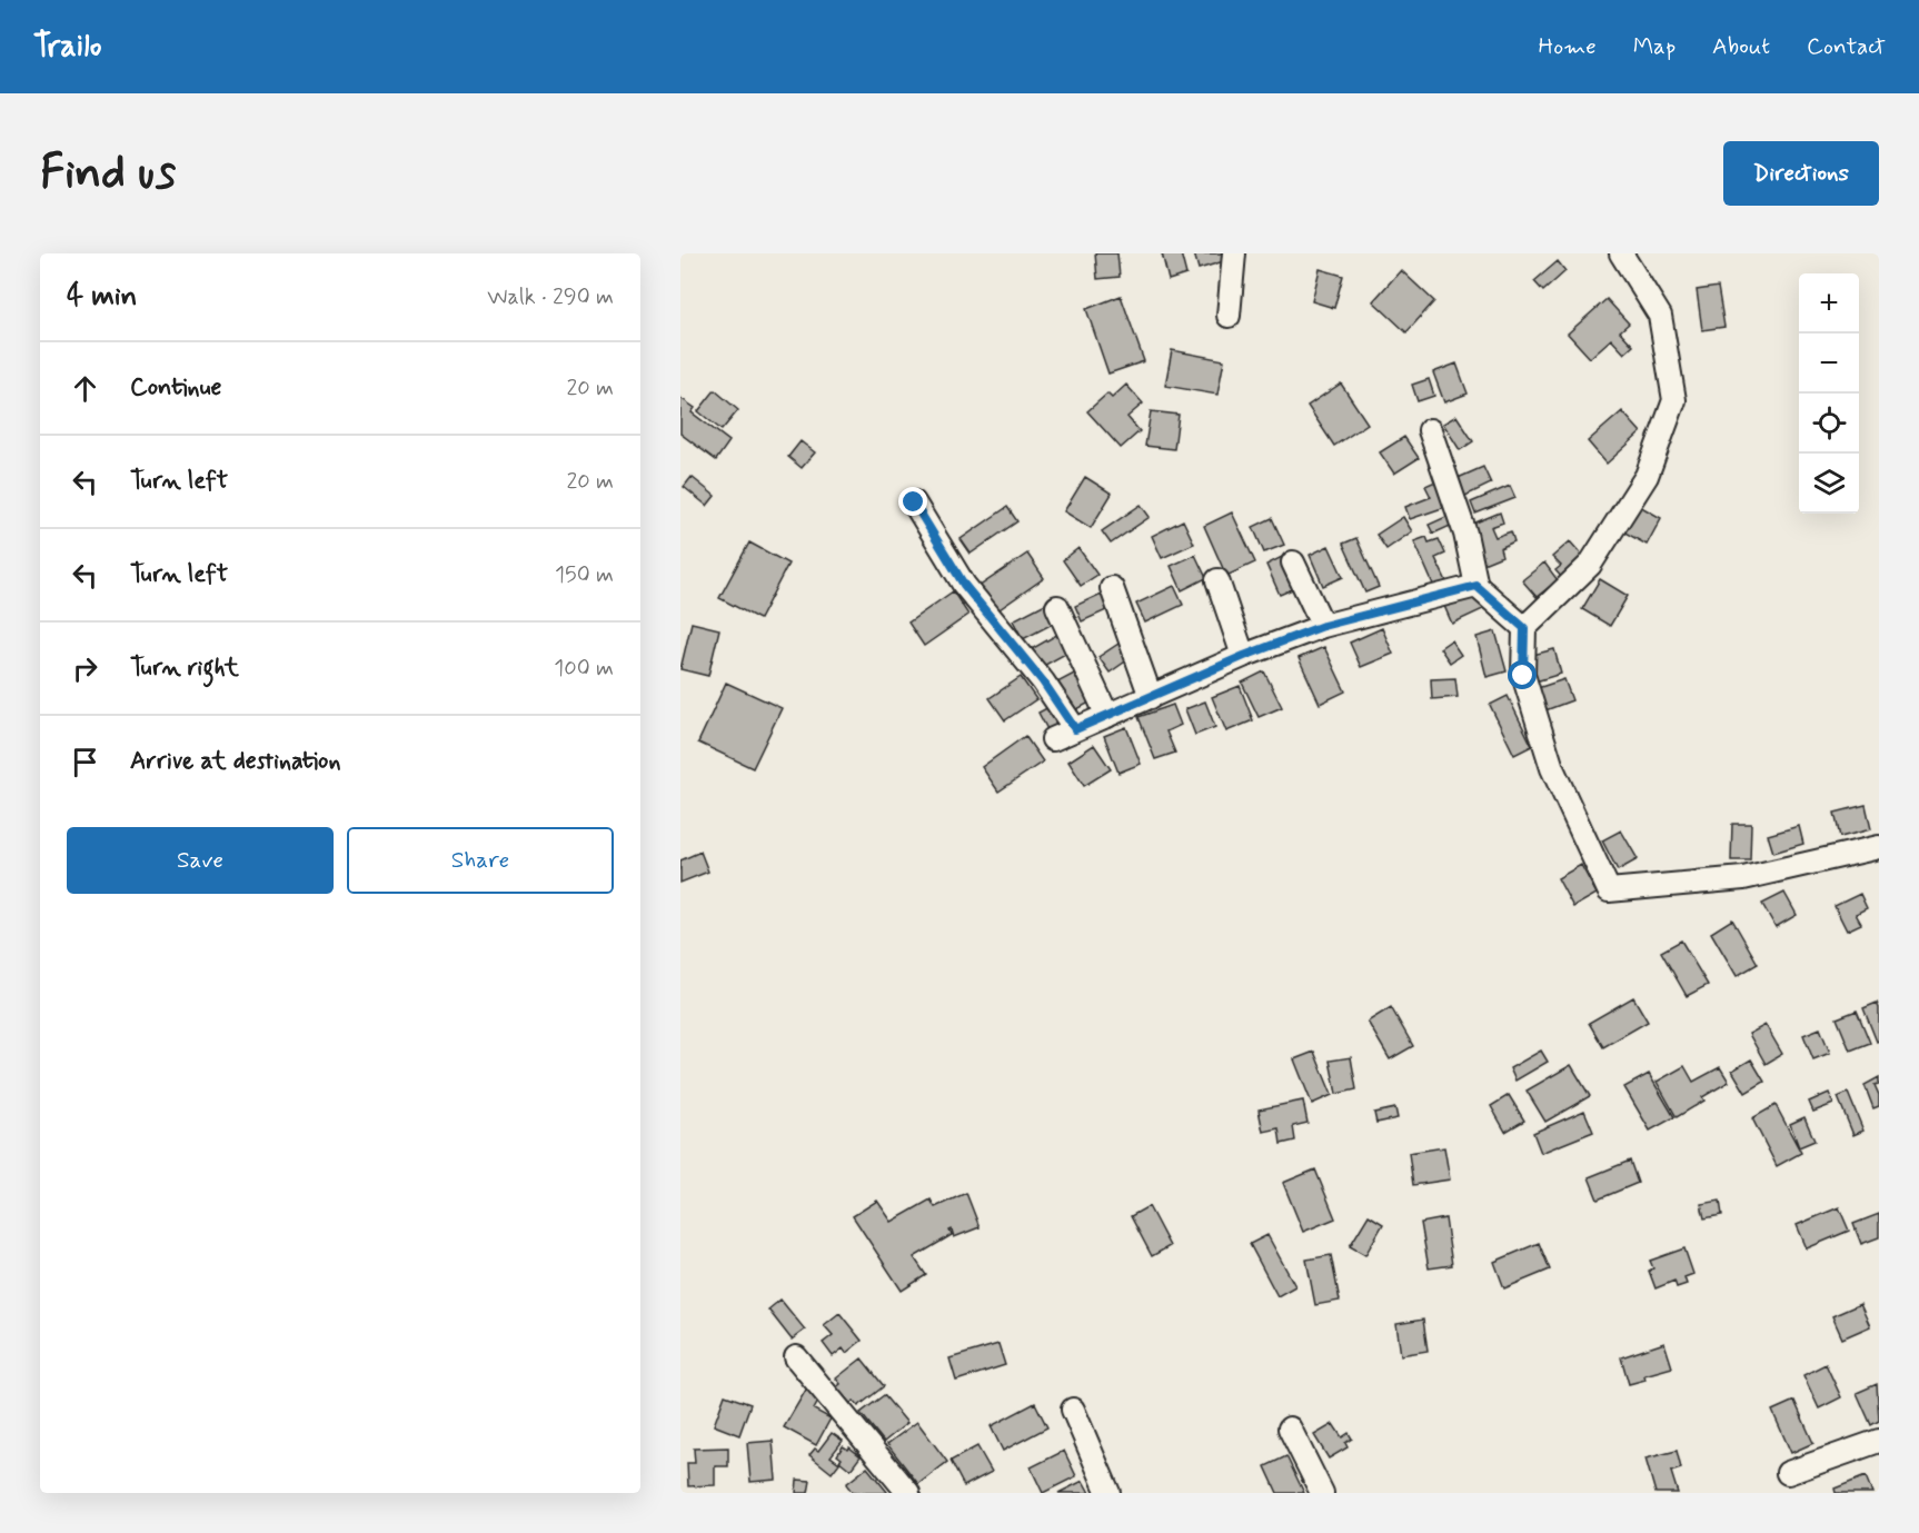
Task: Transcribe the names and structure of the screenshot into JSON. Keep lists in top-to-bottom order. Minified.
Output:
{"page":{"header":"Trailo","nav":["Home","Map","About","Contact"],"buttons":["Directions",["Save","Share"]],"title":"Find us","heading":["4 min","Walk · 290 m"],"map_buttons":["+","−"],"list":[["Continue","20 m"],["Turn left","20 m"],["Turn left","150 m"],["Turn right","100 m"],"Arrive at destination"]}}
